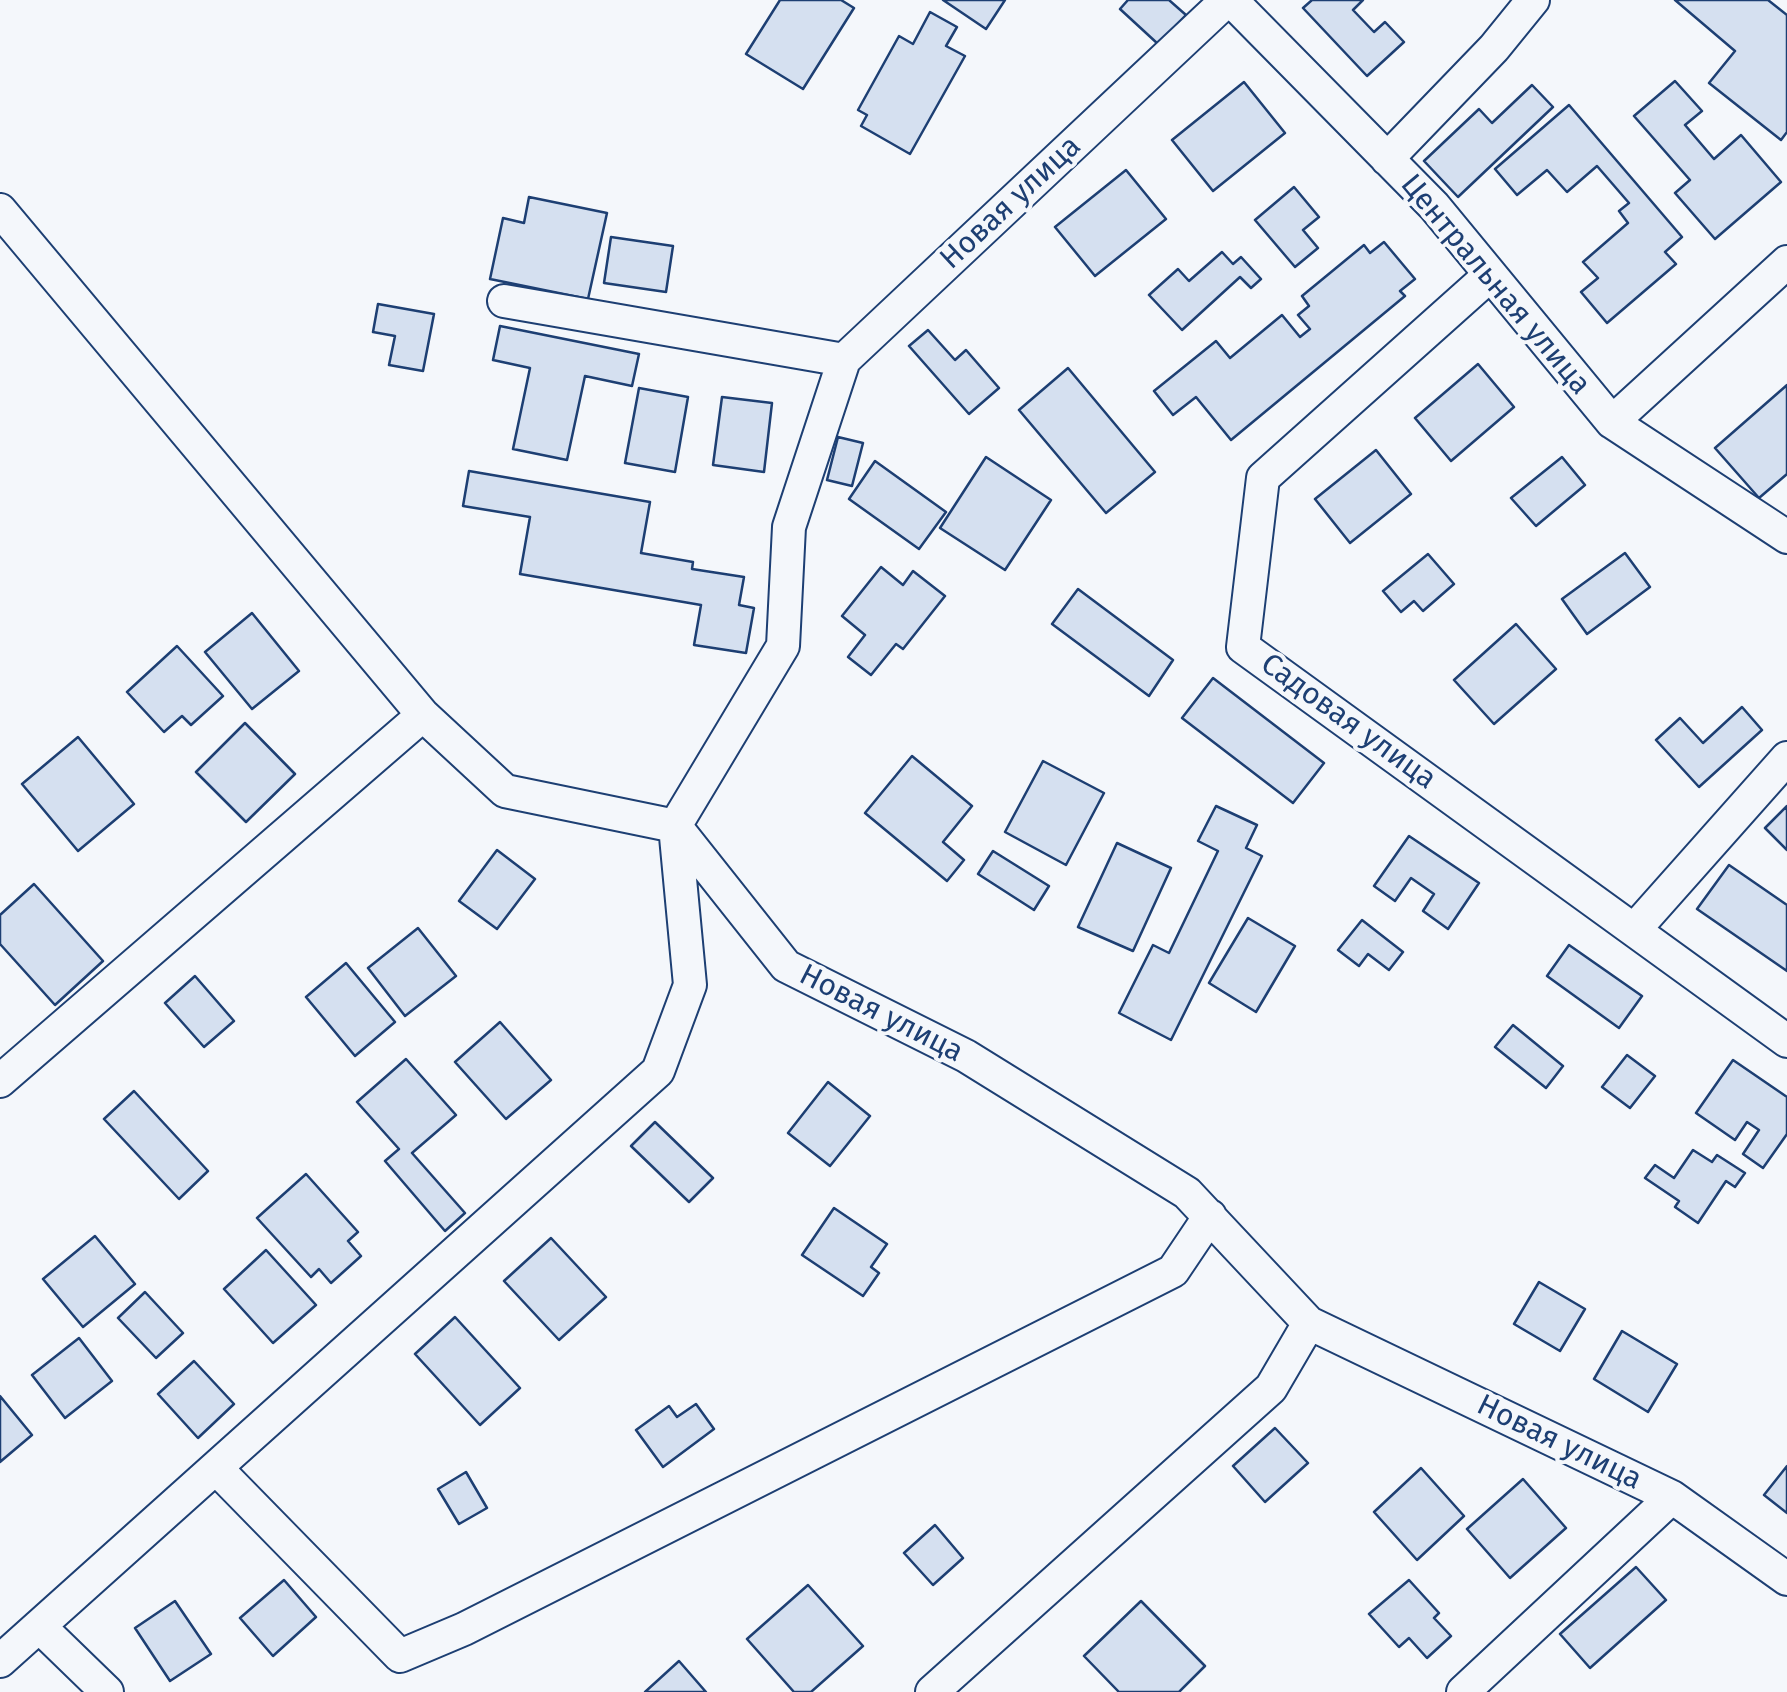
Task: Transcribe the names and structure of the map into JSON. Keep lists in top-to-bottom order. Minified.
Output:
{"streets":{"street":["Новая улица","Центральная улица","Садовая улица"]},"crossings":[["Новая улица","Центральная улица"],["Центральная улица","Садовая улица"]]}
